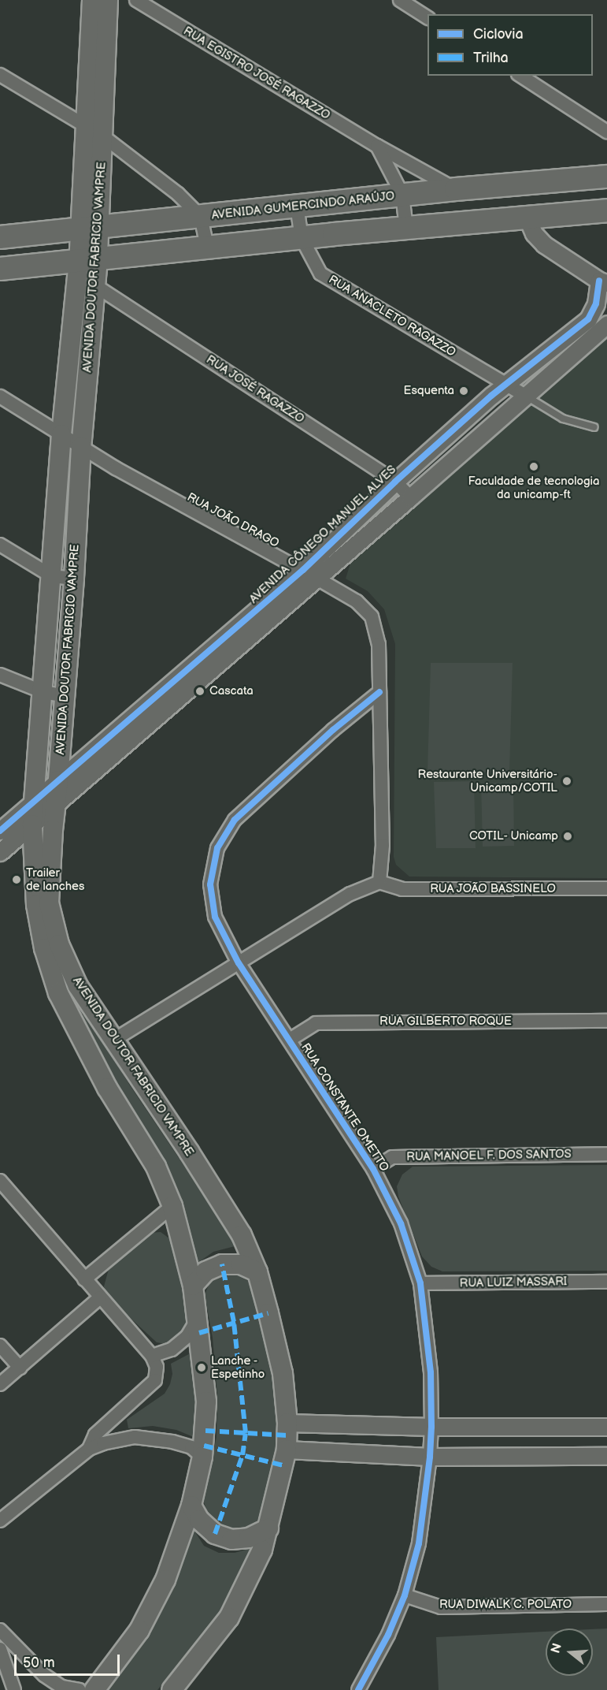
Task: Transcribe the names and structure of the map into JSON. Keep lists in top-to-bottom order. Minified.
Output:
{"streets":{"highway":["AVENIDA GUMERCINDO ARAÚJO"],"main road":["AVENIDA DOUTOR FABRICIO VAMPRE"],"street":["RUA EGISTRO JOSÉ RAGAZZO","RUA ANACLETO RAGAZZO","RUA JOSÉ RAGAZZO","RUA JOÃO DRAGO","AVENIDA CÔNEGO MANUEL ALVES","RUA JOÃO BASSINELO","RUA GILBERTO ROQUE","RUA CONSTANTE OMETTO","RUA MANOEL F. DOS SANTOS","RUA LUIZ MASSARI","RUA DIWALK C. POLATO"]},"crossings":[["RUA EGISTRO JOSÉ RAGAZZO","AVENIDA GUMERCINDO ARAÚJO"],["AVENIDA GUMERCINDO ARAÚJO","AVENIDA DOUTOR FABRICIO VAMPRE"],["AVENIDA GUMERCINDO ARAÚJO","RUA ANACLETO RAGAZZO"],["AVENIDA DOUTOR FABRICIO VAMPRE","RUA JOSÉ RAGAZZO"],["AVENIDA DOUTOR FABRICIO VAMPRE","RUA JOÃO DRAGO"],["AVENIDA DOUTOR FABRICIO VAMPRE","AVENIDA CÔNEGO MANUEL ALVES"],["RUA ANACLETO RAGAZZO","AVENIDA CÔNEGO MANUEL ALVES"],["RUA JOSÉ RAGAZZO","AVENIDA CÔNEGO MANUEL ALVES"],["RUA JOÃO DRAGO","AVENIDA CÔNEGO MANUEL ALVES"],["RUA JOÃO DRAGO","RUA JOÃO BASSINELO"],["RUA JOÃO DRAGO","RUA CONSTANTE OMETTO"],["RUA GILBERTO ROQUE","RUA CONSTANTE OMETTO"],["RUA CONSTANTE OMETTO","RUA MANOEL F. DOS SANTOS"],["RUA CONSTANTE OMETTO","RUA LUIZ MASSARI"],["RUA CONSTANTE OMETTO","RUA DIWALK C. POLATO"]],"places":["Esquenta","Faculdade de tecnologia da unicamp-ft","Cascata","Restaurante Universitário- Unicamp/COTIL","COTIL- Unicamp","Trailer de lanches","Lanche - Espetinho"],"legend":["Ciclovia","Trilha"],"scale_bar":"50 m","north":"left"}
